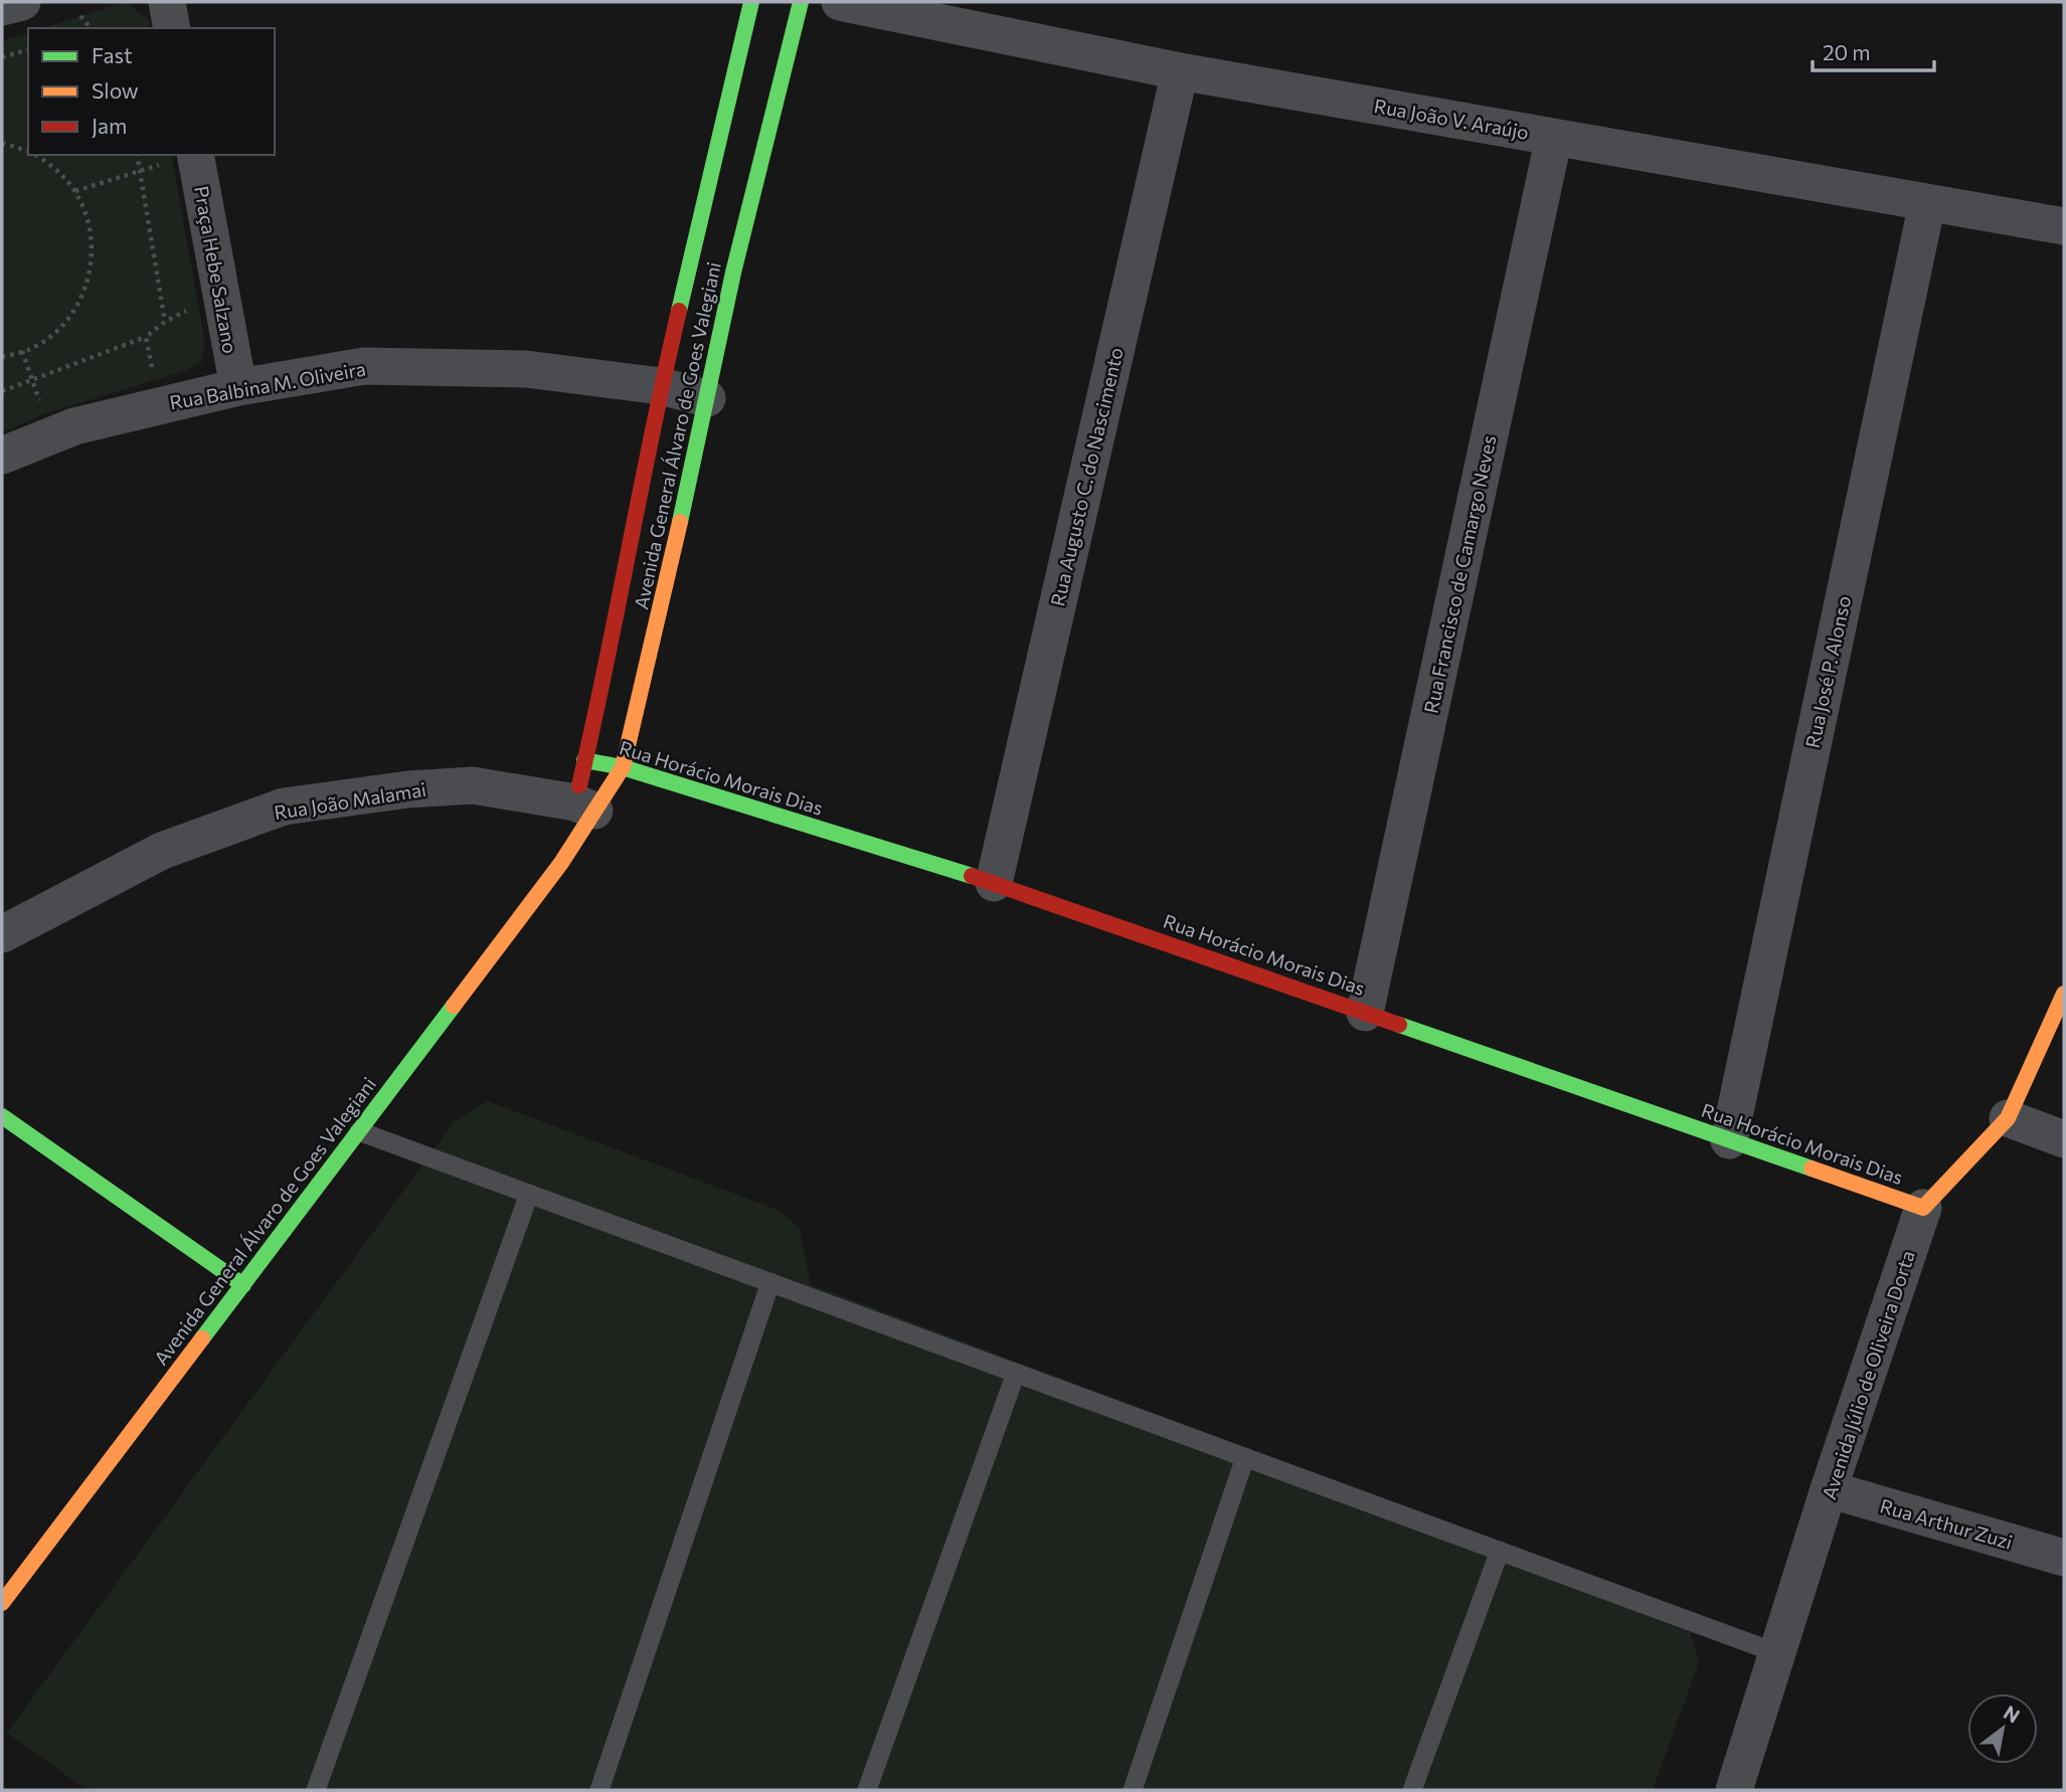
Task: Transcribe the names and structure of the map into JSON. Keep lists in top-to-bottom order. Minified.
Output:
{"streets":{"main road":["Avenida General Álvaro de Goes Valegiani","Rua Horácio Morais Dias","Avenida Júlio de Oliveira Dorta"],"street":["Rua João V. Araújo","Praça Hebe Salzano","Rua Balbina M. Oliveira","Rua Augusto C. do Nascimento","Rua Francisco de Camargo Neves","Rua José P. Alonso","Rua João Malamai","Rua Arthur Zuzi"]},"crossings":[["Rua João V. Araújo","Rua Augusto C. do Nascimento"],["Rua João V. Araújo","Rua Francisco de Camargo Neves"],["Rua João V. Araújo","Rua José P. Alonso"],["Praça Hebe Salzano","Rua Balbina M. Oliveira"],["Rua Balbina M. Oliveira","Avenida General Álvaro de Goes Valegiani"],["Avenida General Álvaro de Goes Valegiani","Rua Horácio Morais Dias"],["Avenida General Álvaro de Goes Valegiani","Rua João Malamai"],["Rua Augusto C. do Nascimento","Rua Horácio Morais Dias"],["Rua Francisco de Camargo Neves","Rua Horácio Morais Dias"],["Rua José P. Alonso","Rua Horácio Morais Dias"],["Rua Horácio Morais Dias","Avenida Júlio de Oliveira Dorta"],["Avenida Júlio de Oliveira Dorta","Rua Arthur Zuzi"]],"legend":["Fast","Slow","Jam"],"scale_bar":"20 m","north":"top right"}
